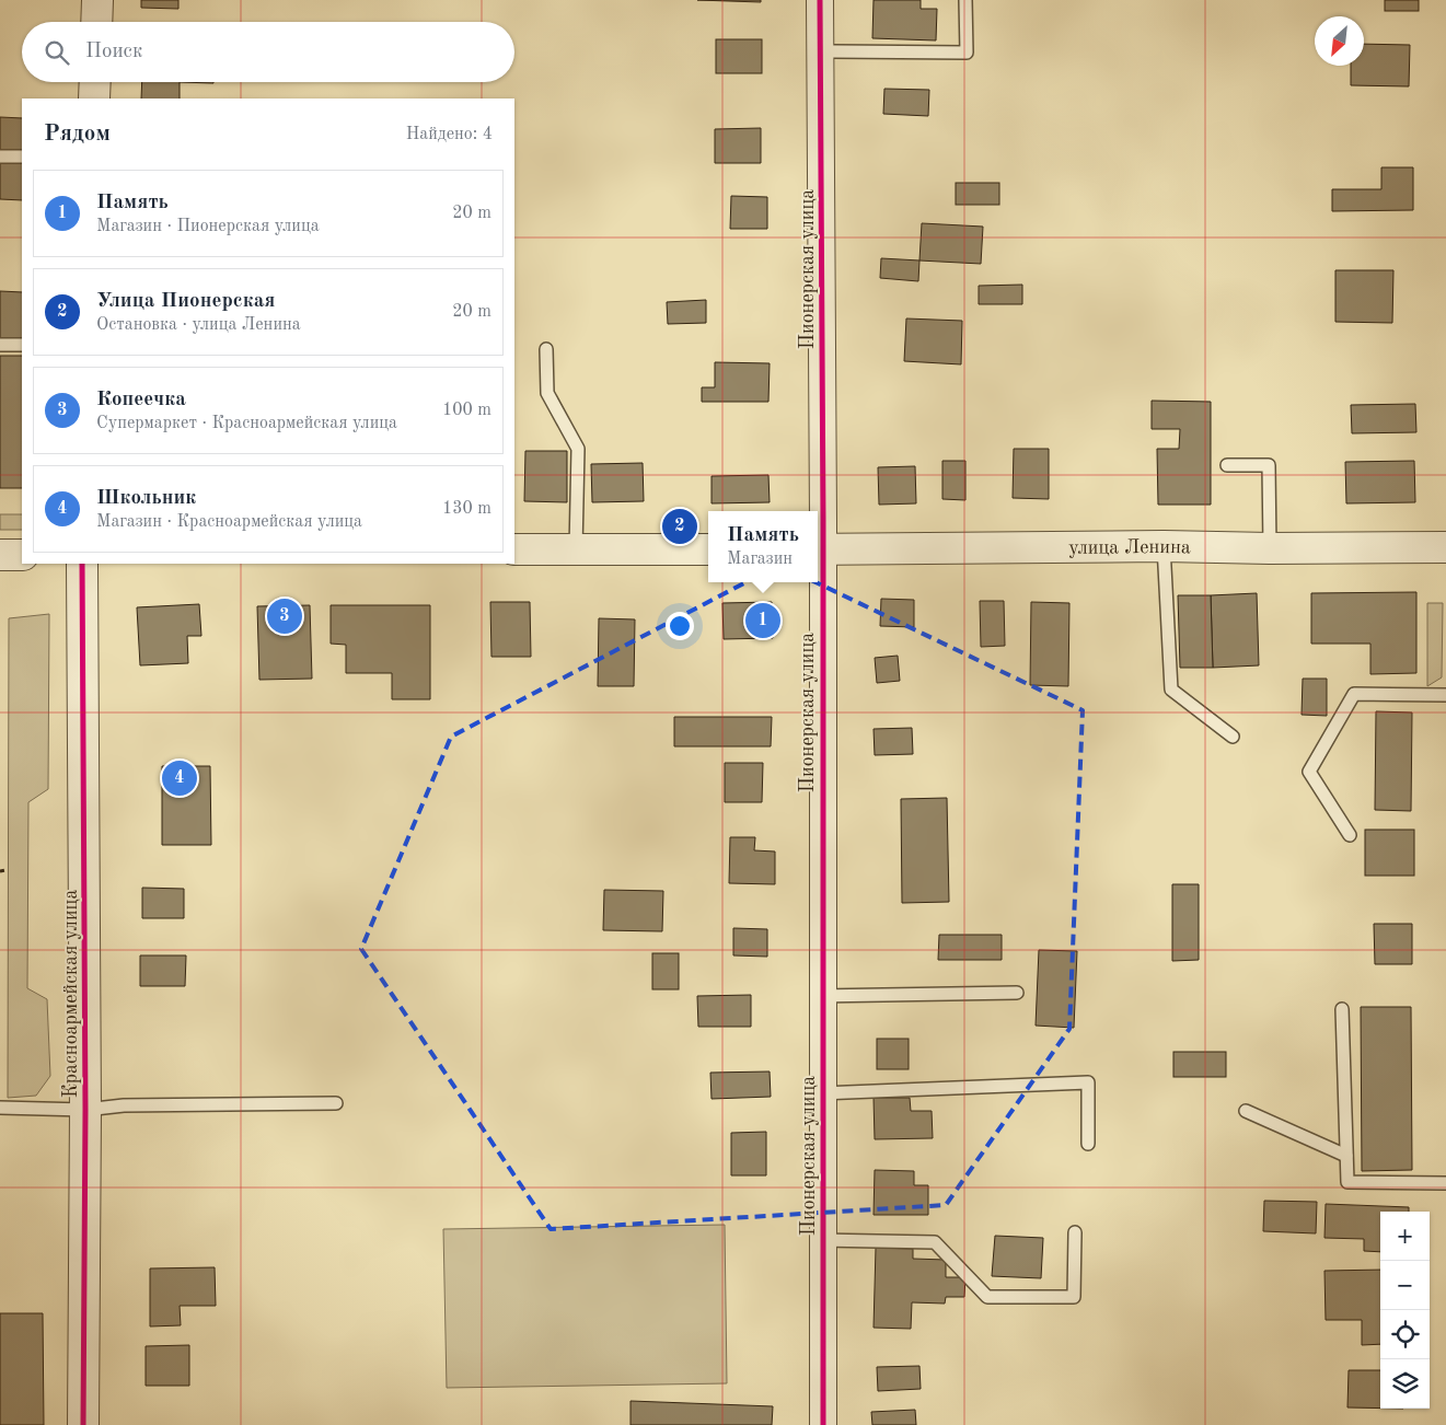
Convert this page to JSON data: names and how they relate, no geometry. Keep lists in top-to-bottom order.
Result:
{
  "streets": {
    "street": ["Пионерская улица", "улица Ленина", "Красноармейская улица"]
  },
  "crossings": [
    ["Пионерская улица", "улица Ленина"]
  ],
  "north": "bottom left",
  "page": {
    "search": "Поиск",
    "heading": ["Рядом", "Найдено: 4"],
    "list": [
      {
        "mark": "1",
        "name": "Память",
        "note": "Магазин · Пионерская улица",
        "value": "20 m"
      },
      {
        "mark": "2",
        "name": "Улица Пионерская",
        "note": "Остановка · улица Ленина",
        "value": "20 m"
      },
      {
        "mark": "3",
        "name": "Копеечка",
        "note": "Супермаркет · Красноармейская улица",
        "value": "100 m"
      },
      {
        "mark": "4",
        "name": "Школьник",
        "note": "Магазин · Красноармейская улица",
        "value": "130 m"
      }
    ],
    "pins": [
      "2",
      "3",
      "1",
      "4"
    ],
    "popup": ["Память", "Магазин"],
    "map_buttons": ["+", "−"]
  }
}
